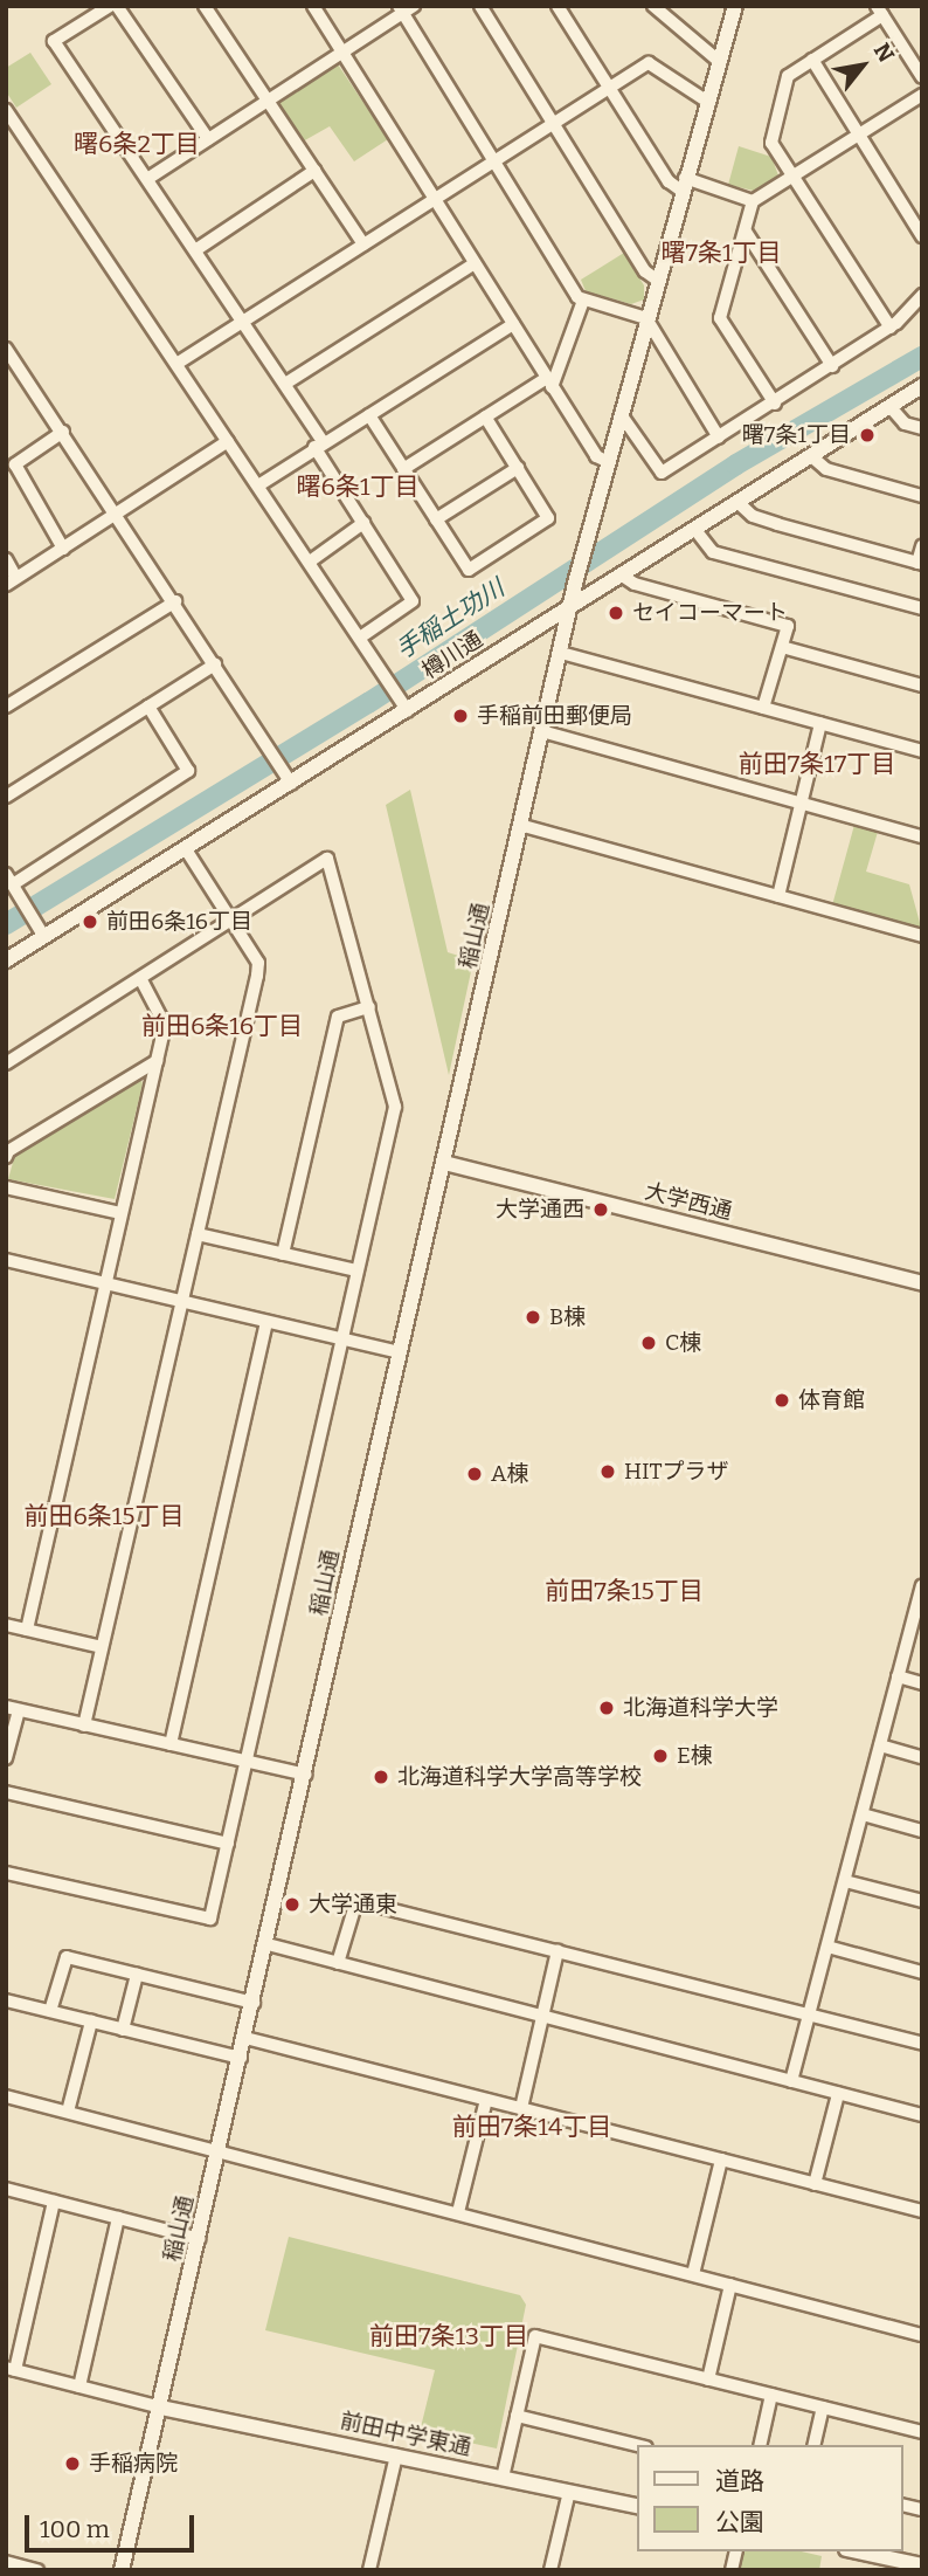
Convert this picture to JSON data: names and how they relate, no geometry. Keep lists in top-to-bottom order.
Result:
{
  "streets": {
    "street": [
      "樽川通",
      "稲山通",
      "大学西通",
      "前田中学東通"
    ]
  },
  "crossings": [
    ["樽川通", "稲山通"],
    ["稲山通", "大学西通"],
    ["稲山通", "前田中学東通"]
  ],
  "districts": [
    "曙6条2丁目",
    "曙7条1丁目",
    "曙6条1丁目",
    "前田7条17丁目",
    "前田6条16丁目",
    "前田6条15丁目",
    "前田7条15丁目",
    "前田7条14丁目",
    "前田7条13丁目"
  ],
  "water": ["手稲土功川"],
  "places": [
    "曙7条1丁目",
    "セイコーマート",
    "手稲前田郵便局",
    "前田6条16丁目",
    "大学通西",
    "B棟",
    "C棟",
    "体育館",
    "HITプラザ",
    "A棟",
    "北海道科学大学",
    "E棟",
    "北海道科学大学高等学校",
    "大学通東",
    "手稲病院"
  ],
  "legend": ["道路", "公園"],
  "scale_bar": "100 m",
  "north": "top right"
}
